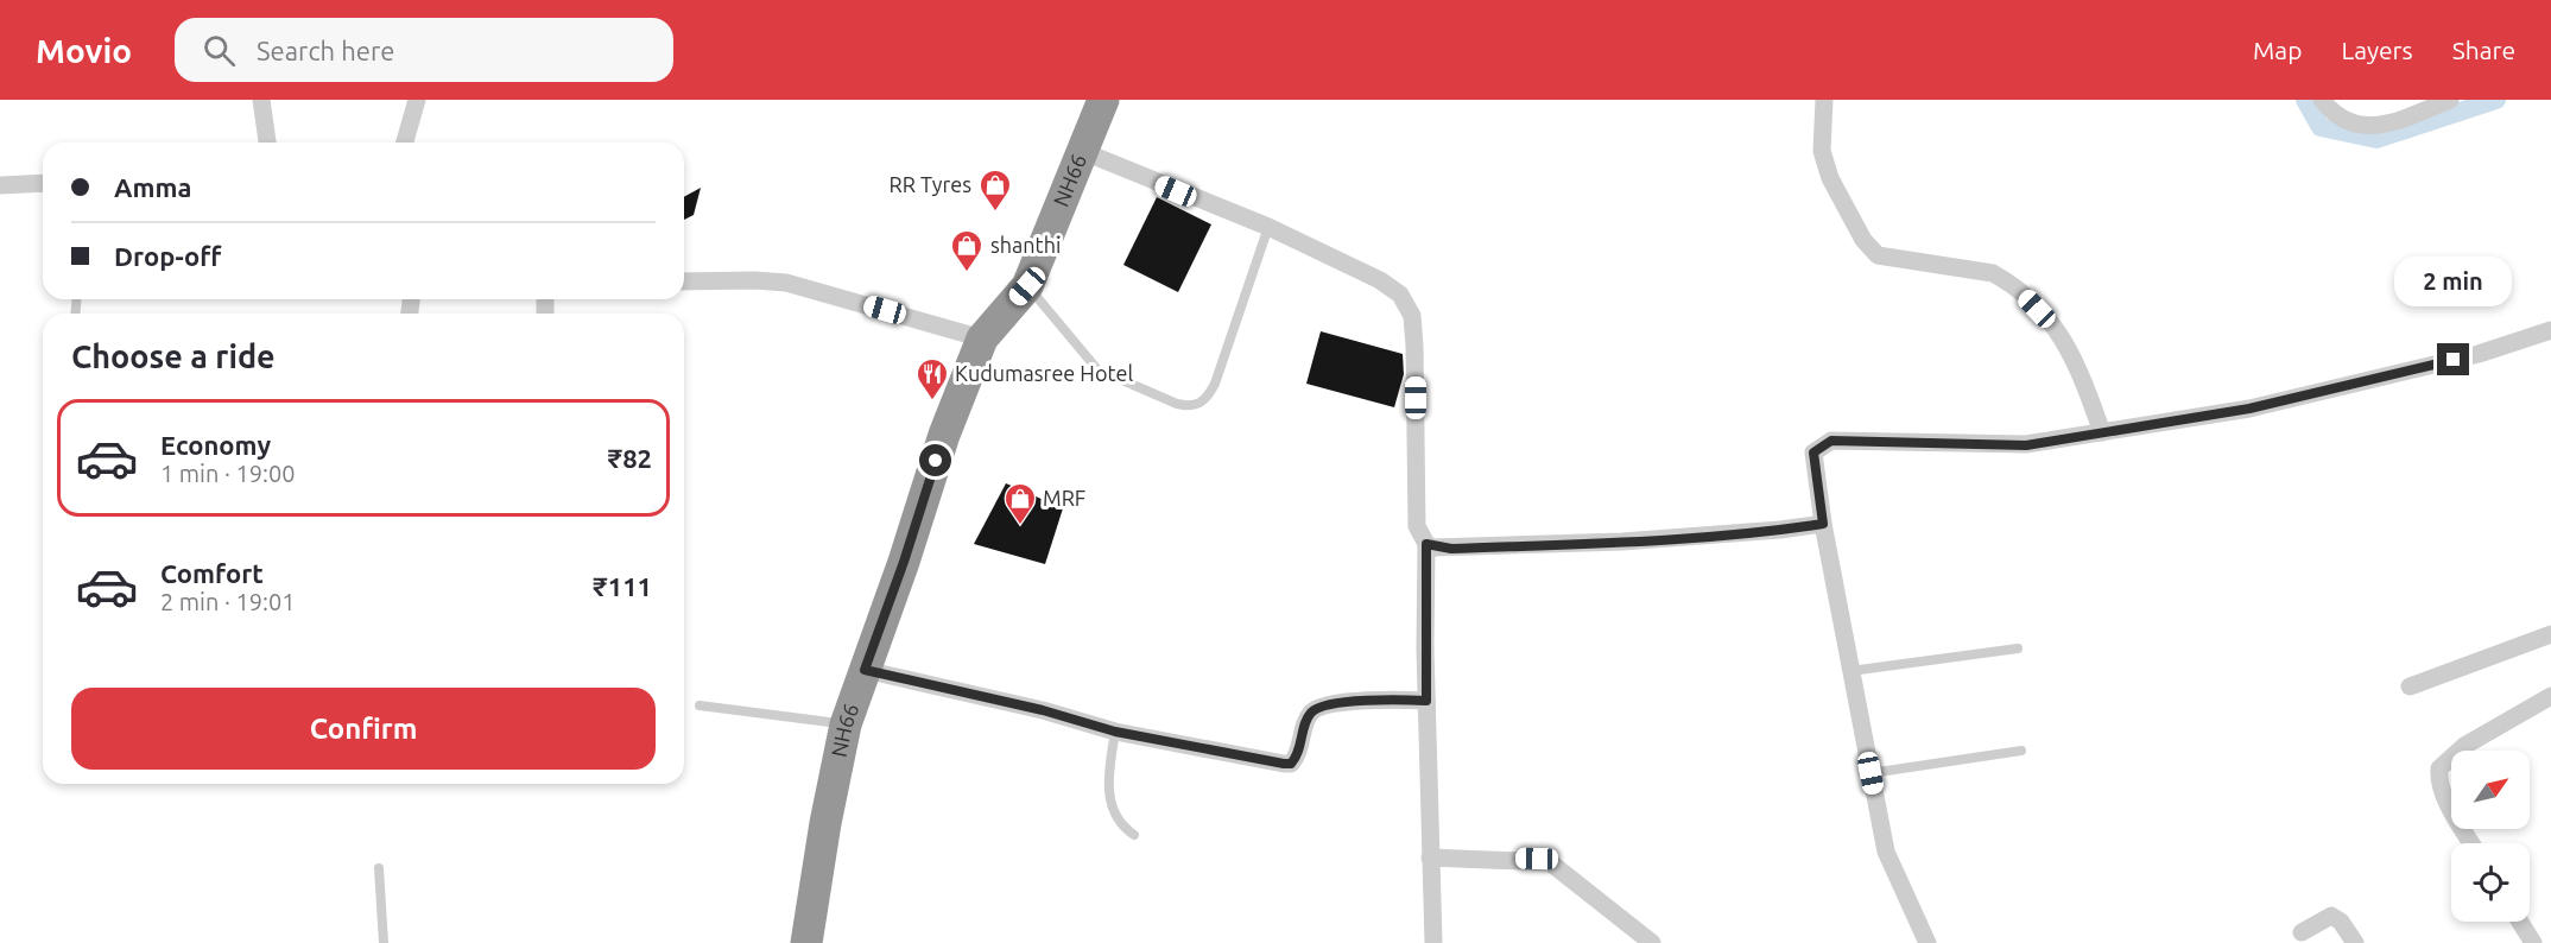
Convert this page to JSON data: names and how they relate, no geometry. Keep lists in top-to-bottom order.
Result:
{
  "streets": {
    "highway": ["NH66"]
  },
  "places": {
    "shop": ["RR Tyres", "shanthi", "MRF"],
    "restaurant": ["Kudumasree Hotel"]
  },
  "north": "top right",
  "page": {
    "header": "Movio",
    "search": "Search here",
    "nav": ["Map", "Layers", "Share"],
    "banner": ["Amma", "Drop-off"],
    "bubble": "2 min",
    "heading": "Choose a ride",
    "list": [
      {
        "name": "Economy",
        "note": "1 min · 19:00",
        "value": "₹82"
      },
      {
        "name": "Comfort",
        "note": "2 min · 19:01",
        "value": "₹111"
      }
    ],
    "buttons": "Confirm"
  }
}
